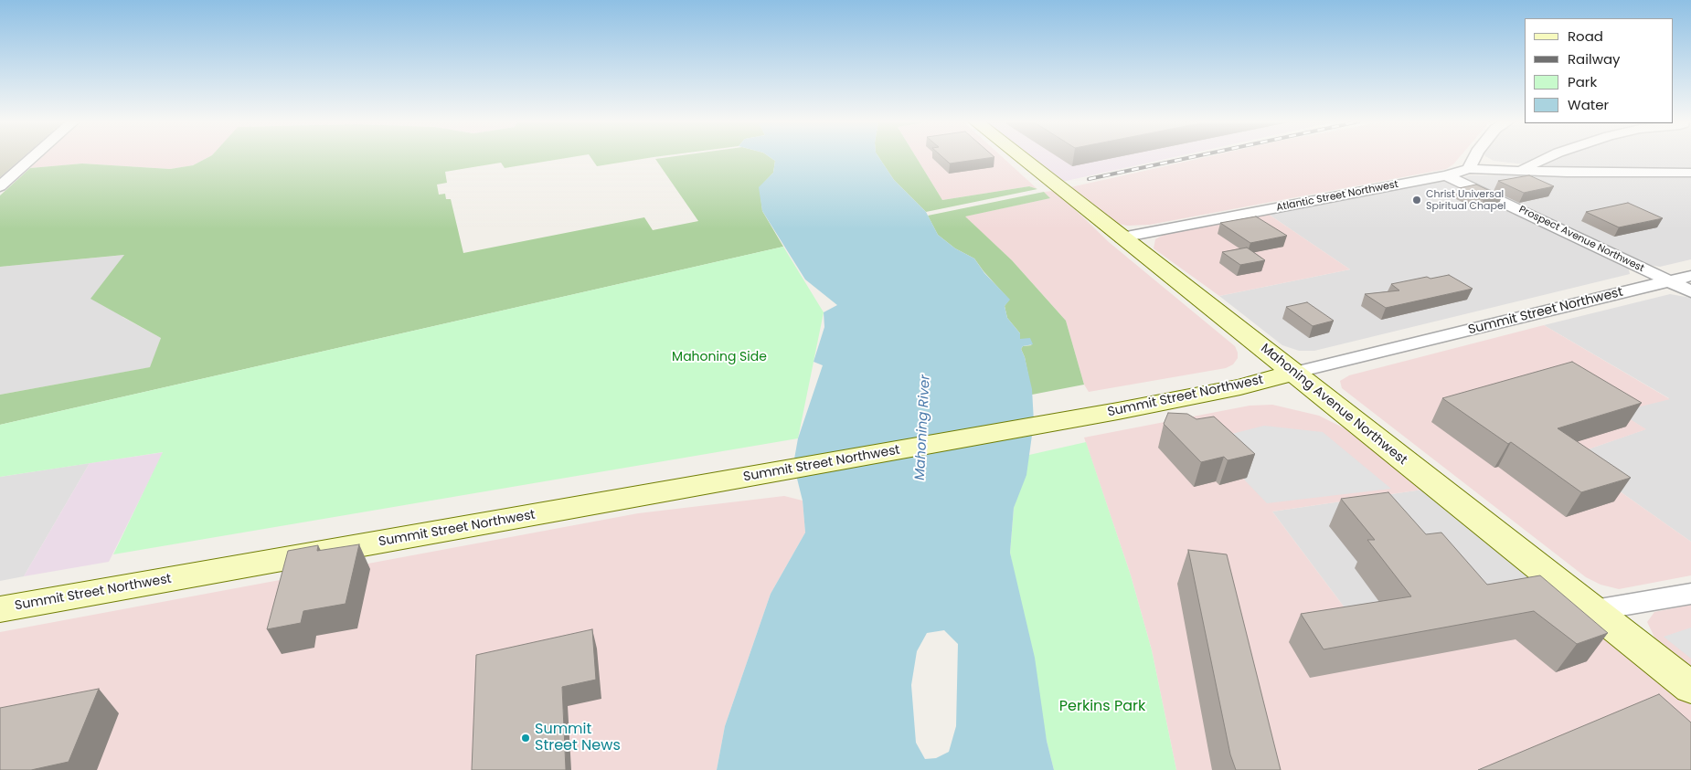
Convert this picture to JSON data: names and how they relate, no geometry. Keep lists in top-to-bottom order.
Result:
{
  "streets": {
    "main road": ["Summit Street Northwest", "Mahoning Avenue Northwest"],
    "street": ["Atlantic Street Northwest", "Prospect Avenue Northwest"]
  },
  "crossings": [
    ["Atlantic Street Northwest", "Prospect Avenue Northwest"],
    ["Atlantic Street Northwest", "Mahoning Avenue Northwest"],
    ["Prospect Avenue Northwest", "Summit Street Northwest"],
    ["Summit Street Northwest", "Mahoning Avenue Northwest"]
  ],
  "water": ["Mahoning River"],
  "parks": ["Mahoning Side", "Perkins Park"],
  "places": ["Christ Universal Spiritual Chapel", "Summit Street News"],
  "legend": [
    "Road",
    "Railway",
    "Park",
    "Water"
  ]
}
